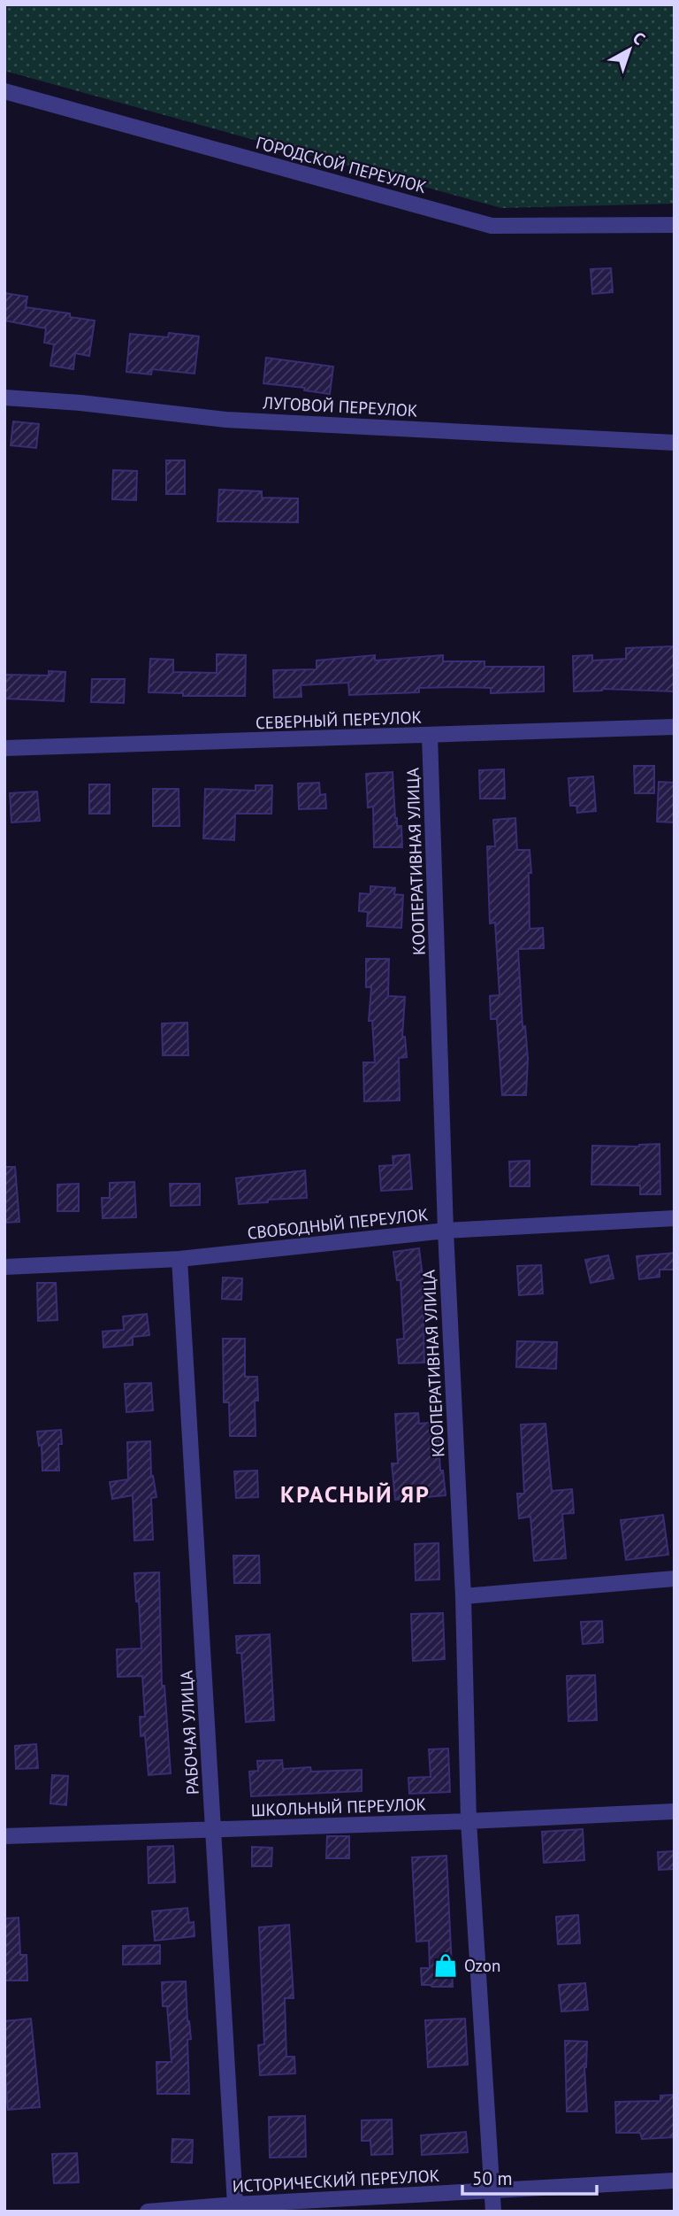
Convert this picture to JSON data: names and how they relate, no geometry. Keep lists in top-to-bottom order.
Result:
{
  "streets": {
    "street": [
      "ГОРОДСКОЙ ПЕРЕУЛОК",
      "ЛУГОВОЙ ПЕРЕУЛОК",
      "СЕВЕРНЫЙ ПЕРЕУЛОК",
      "КООПЕРАТИВНАЯ УЛИЦА",
      "СВОБОДНЫЙ ПЕРЕУЛОК",
      "РАБОЧАЯ УЛИЦА",
      "ШКОЛЬНЫЙ ПЕРЕУЛОК",
      "ИСТОРИЧЕСКИЙ ПЕРЕУЛОК"
    ]
  },
  "crossings": [
    ["СЕВЕРНЫЙ ПЕРЕУЛОК", "КООПЕРАТИВНАЯ УЛИЦА"],
    ["КООПЕРАТИВНАЯ УЛИЦА", "СВОБОДНЫЙ ПЕРЕУЛОК"],
    ["КООПЕРАТИВНАЯ УЛИЦА", "ШКОЛЬНЫЙ ПЕРЕУЛОК"],
    ["КООПЕРАТИВНАЯ УЛИЦА", "ИСТОРИЧЕСКИЙ ПЕРЕУЛОК"],
    ["СВОБОДНЫЙ ПЕРЕУЛОК", "РАБОЧАЯ УЛИЦА"],
    ["РАБОЧАЯ УЛИЦА", "ШКОЛЬНЫЙ ПЕРЕУЛОК"],
    ["РАБОЧАЯ УЛИЦА", "ИСТОРИЧЕСКИЙ ПЕРЕУЛОК"]
  ],
  "districts": ["КРАСНЫЙ ЯР"],
  "places": {
    "shop": ["Ozon"]
  },
  "scale_bar": "50 m",
  "north": "top right"
}
